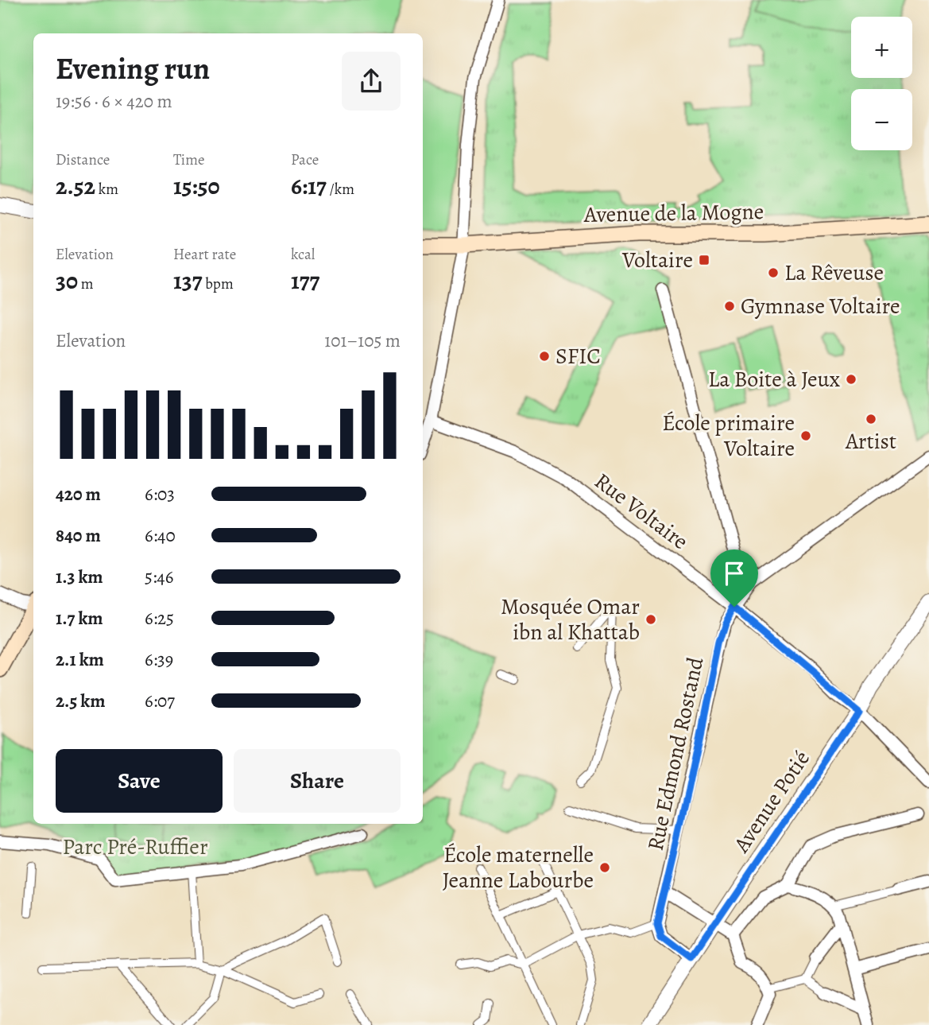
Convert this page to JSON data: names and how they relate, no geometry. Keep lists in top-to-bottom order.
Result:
{
  "streets": {
    "main road": ["Avenue de la Mogne"],
    "street": ["Rue Voltaire", "Rue Edmond Rostand", "Avenue Potié"]
  },
  "crossings": [
    ["Rue Voltaire", "Rue Edmond Rostand"],
    ["Rue Voltaire", "Avenue Potié"]
  ],
  "parks": ["Parc Pré-Ruffier"],
  "places": {
    "transit": ["Voltaire"],
    "other": [
      "La Rêveuse",
      "Gymnase Voltaire",
      "SFIC",
      "La Boite à Jeux",
      "Artist",
      "École primaire Voltaire",
      "Mosquée Omar ibn al Khattab",
      "École maternelle Jeanne Labourbe"
    ]
  },
  "page": {
    "map_buttons": ["+", "−"],
    "heading": ["Evening run", "19:56 · 6 × 420 m"],
    "stats": [
      ["Distance", "2.52 km"],
      ["Time", "15:50"],
      ["Pace", "6:17 /km"],
      ["Elevation", "30 m"],
      ["Heart rate", "137 bpm"],
      ["kcal", "177"]
    ],
    "chart": ["Elevation", "101–105 m"],
    "list": [
      {
        "name": "420 m",
        "note": "6:03"
      },
      {
        "name": "840 m",
        "note": "6:40"
      },
      {
        "name": "1.3 km",
        "note": "5:46"
      },
      {
        "name": "1.7 km",
        "note": "6:25"
      },
      {
        "name": "2.1 km",
        "note": "6:39"
      },
      {
        "name": "2.5 km",
        "note": "6:07"
      }
    ],
    "buttons": ["Save", "Share"]
  }
}
